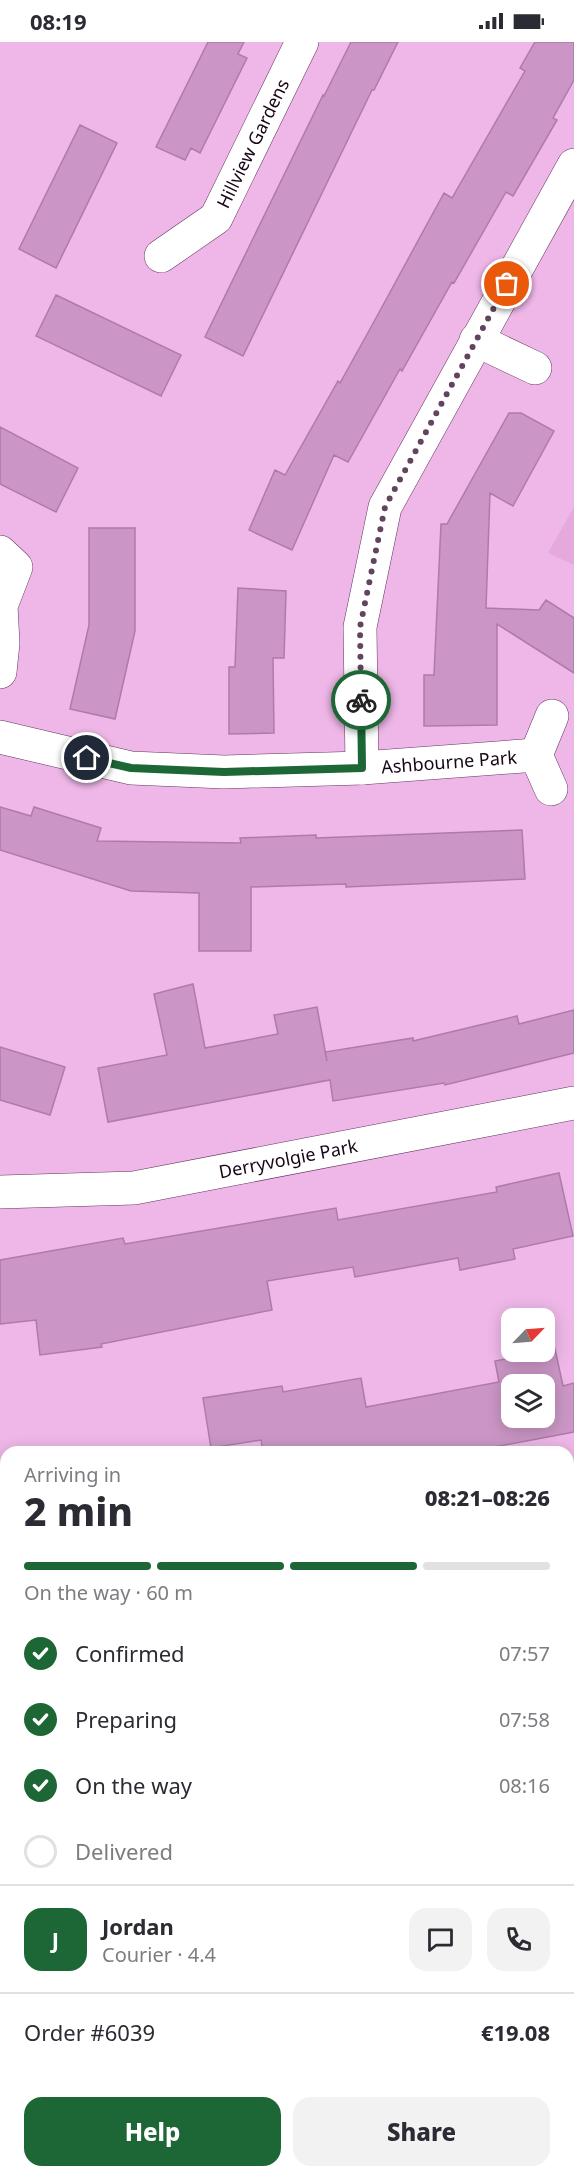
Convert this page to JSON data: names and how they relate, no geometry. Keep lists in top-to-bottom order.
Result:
{
  "streets": {
    "street": ["Hillview Gardens", "Ashbourne Park", "Derryvolgie Park"]
  },
  "north": "top right",
  "page": {
    "status": "08:19",
    "heading": ["2 min", "Arriving in", "08:21–08:26"],
    "panel": [
      "Jordan",
      "Courier · 4.4",
      "Order #6039",
      "€19.08"
    ],
    "bar": "On the way · 60 m",
    "list": [
      ["Confirmed", "07:57"],
      ["Preparing", "07:58"],
      ["On the way", "08:16"],
      "Delivered"
    ],
    "round": "J",
    "buttons": ["Help", "Share"]
  }
}
